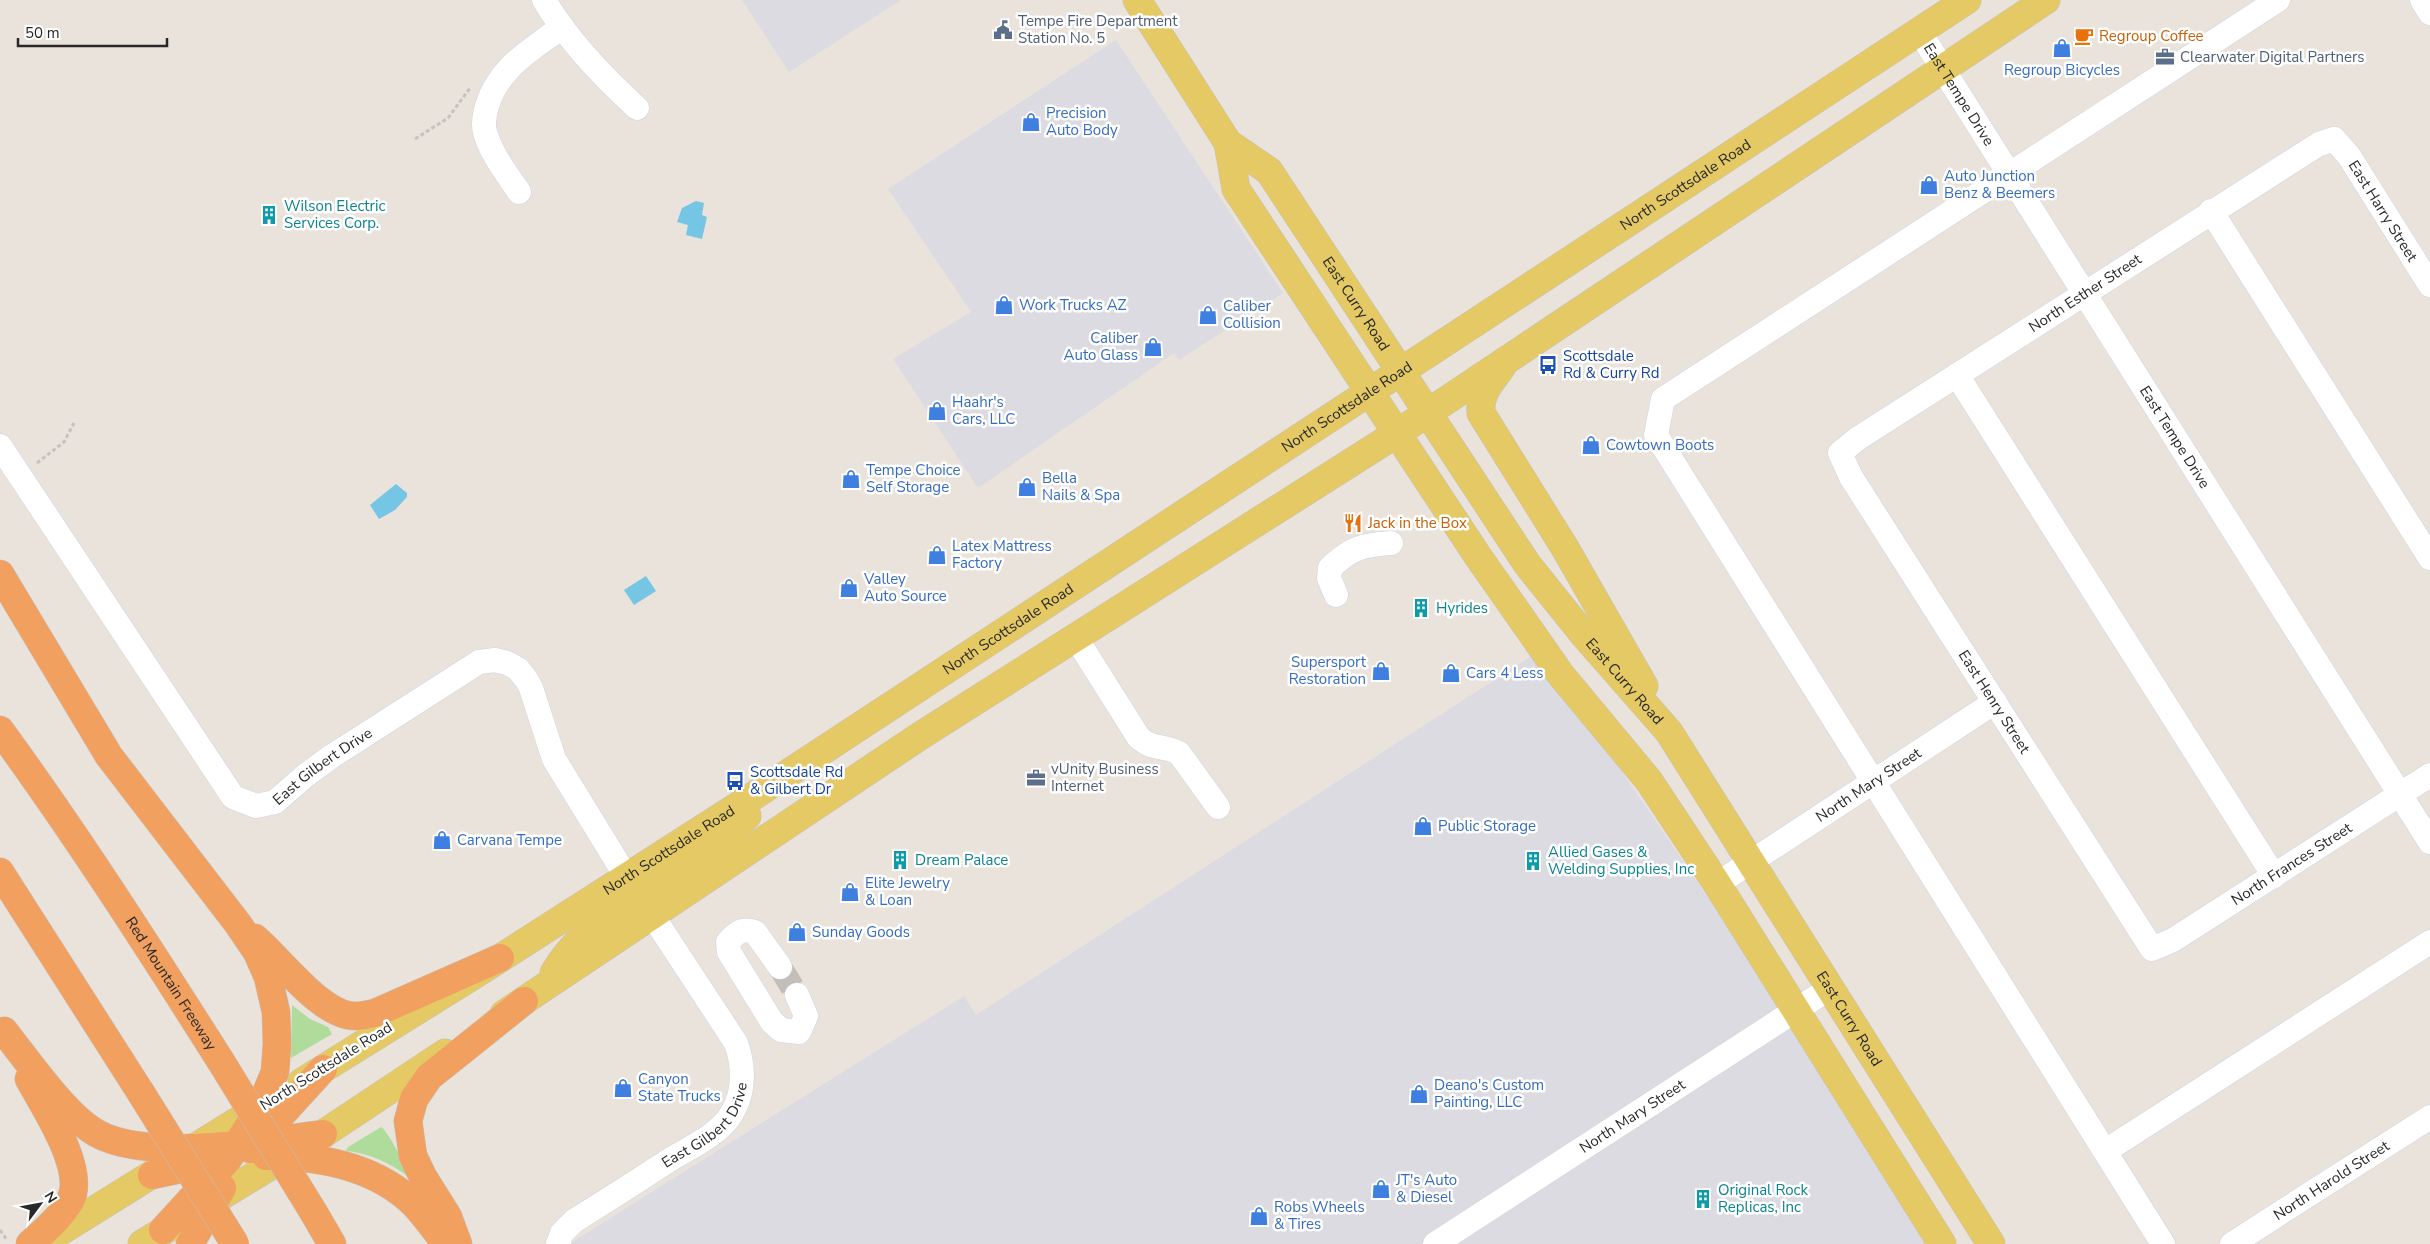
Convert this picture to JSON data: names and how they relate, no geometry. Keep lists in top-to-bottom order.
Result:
{
  "streets": {
    "highway": ["Red Mountain Freeway"],
    "main road": ["North Scottsdale Road", "East Curry Road"],
    "street": [
      "East Tempe Drive",
      "East Harry Street",
      "North Esther Street",
      "East Henry Street",
      "East Gilbert Drive",
      "North Mary Street",
      "North Frances Street",
      "North Harold Street"
    ]
  },
  "crossings": [
    ["East Tempe Drive", "North Scottsdale Road"],
    ["East Tempe Drive", "North Esther Street"],
    ["East Tempe Drive", "North Frances Street"],
    ["North Scottsdale Road", "East Curry Road"],
    ["North Scottsdale Road", "East Gilbert Drive"],
    ["East Harry Street", "North Esther Street"],
    ["North Esther Street", "East Henry Street"],
    ["East Curry Road", "North Mary Street"],
    ["East Henry Street", "North Mary Street"],
    ["East Henry Street", "North Frances Street"]
  ],
  "places": {
    "public building": ["Tempe Fire Department Station No. 5"],
    "cafe": ["Regroup Coffee"],
    "shop": [
      "Regroup Bicycles",
      "Precision Auto Body",
      "Auto Junction Benz & Beemers",
      "Work Trucks AZ",
      "Caliber Collision",
      "Caliber Auto Glass",
      "Haahr's Cars, LLC",
      "Cowtown Boots",
      "Tempe Choice Self Storage",
      "Bella Nails & Spa",
      "Latex Mattress Factory",
      "Valley Auto Source",
      "Supersport Restoration",
      "Cars 4 Less",
      "Public Storage",
      "Carvana Tempe",
      "Elite Jewelry & Loan",
      "Sunday Goods",
      "Canyon State Trucks",
      "Deano's Custom Painting, LLC",
      "JT's Auto & Diesel",
      "Robs Wheels & Tires"
    ],
    "office": ["Clearwater Digital Partners", "vUnity Business Internet"],
    "building": [
      "Wilson Electric Services Corp.",
      "Hyrides",
      "Dream Palace",
      "Allied Gases & Welding Supplies, Inc",
      "Original Rock Replicas, Inc"
    ],
    "bus stop": ["Scottsdale Rd & Curry Rd", "Scottsdale Rd & Gilbert Dr"],
    "restaurant": ["Jack in the Box"]
  },
  "scale_bar": "50 m",
  "north": "top right"
}
